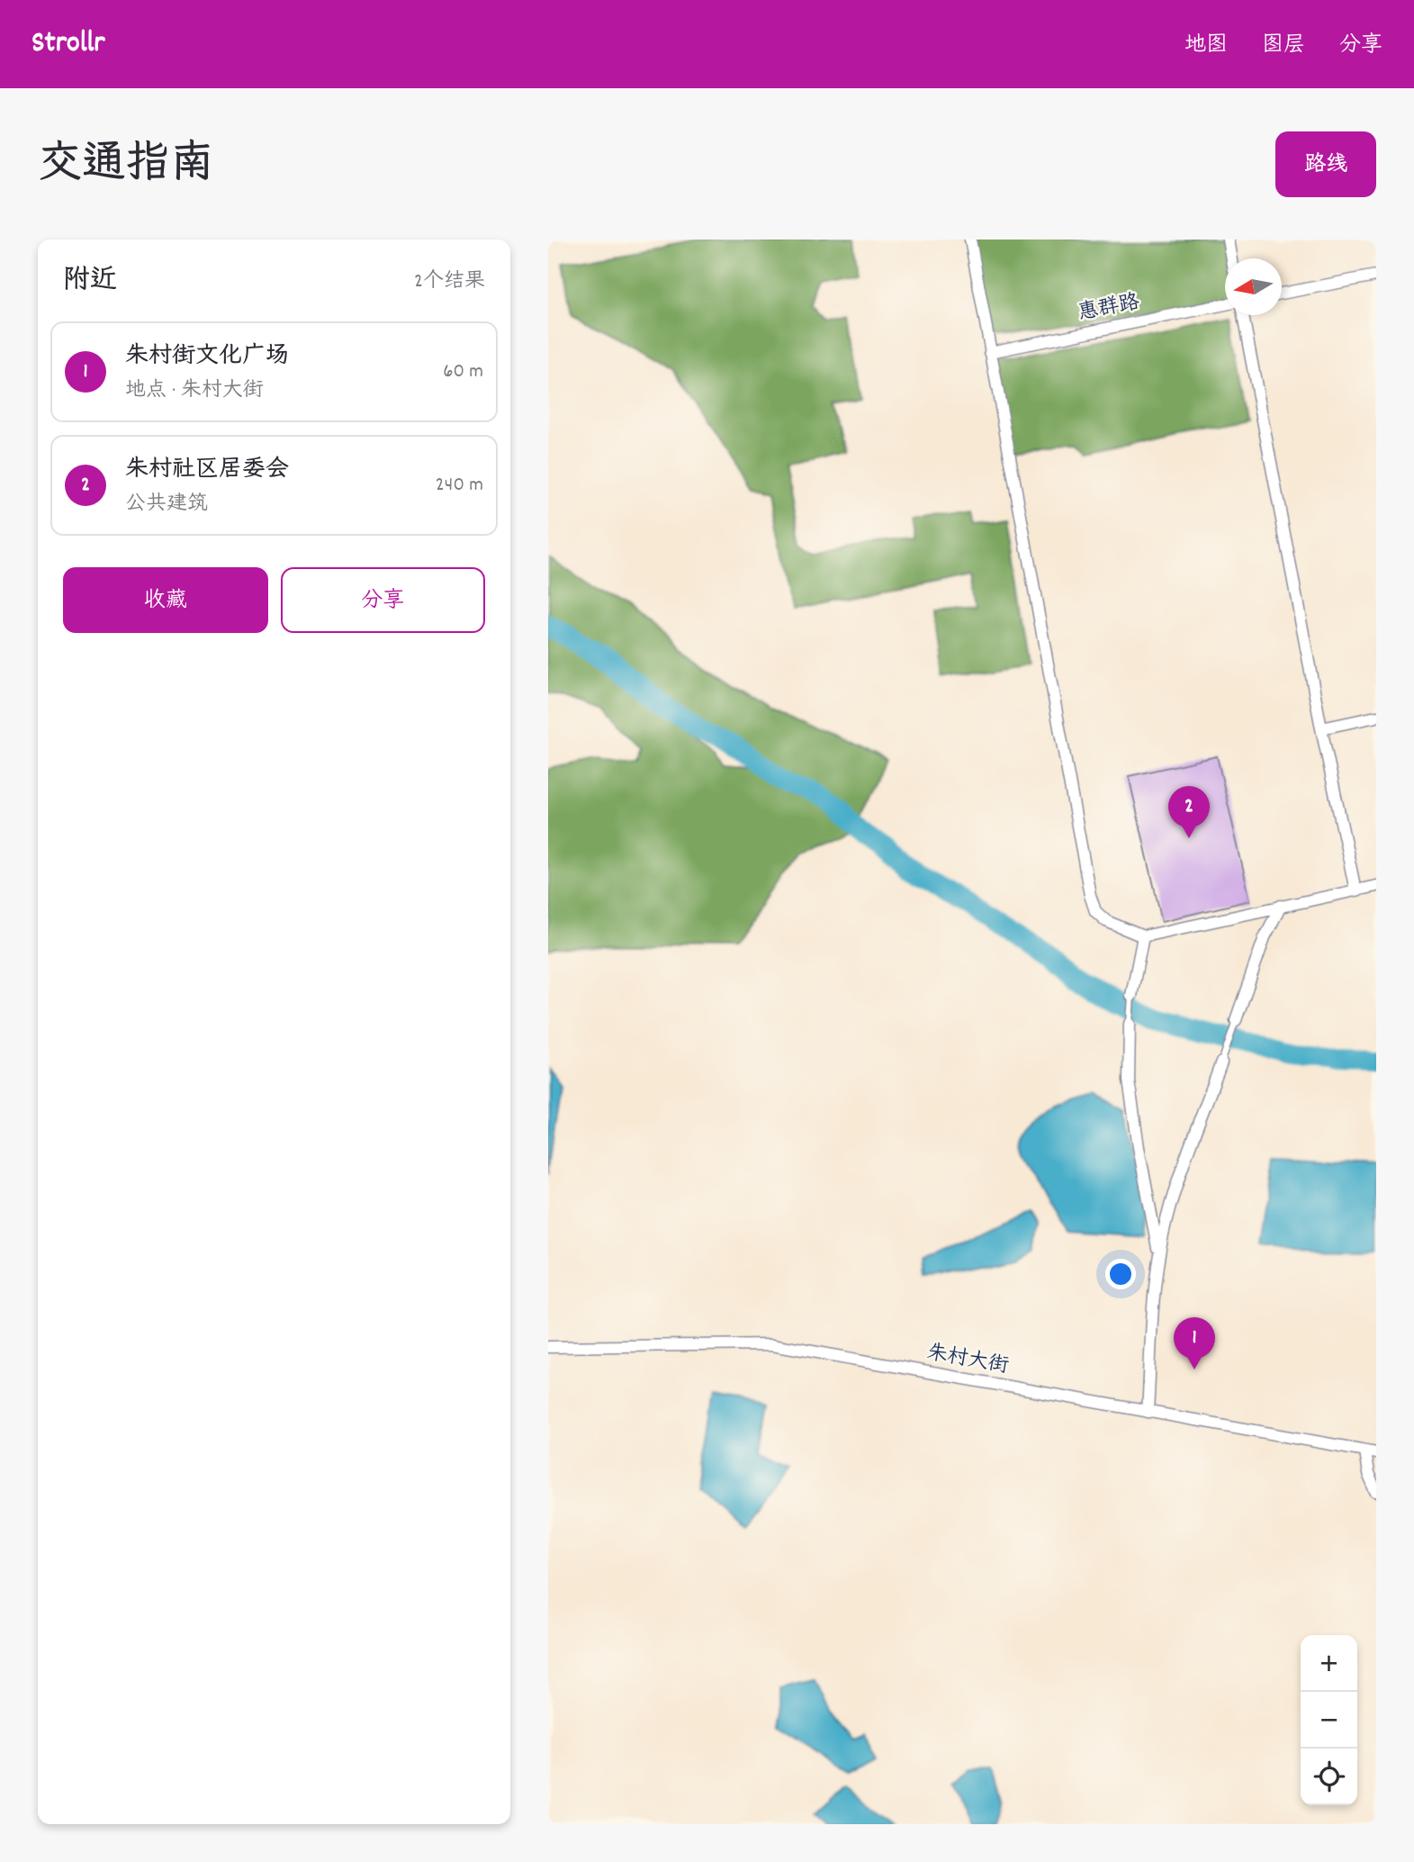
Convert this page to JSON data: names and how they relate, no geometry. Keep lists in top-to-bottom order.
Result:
{
  "streets": {
    "street": ["惠群路", "朱村大街"]
  },
  "north": "left",
  "page": {
    "header": "Strollr",
    "nav": ["地图", "图层", "分享"],
    "title": "交通指南",
    "buttons": [
      "路线",
      ["收藏", "分享"]
    ],
    "heading": ["附近", "2个结果"],
    "list": [
      {
        "mark": "1",
        "name": "朱村街文化广场",
        "note": "地点 · 朱村大街",
        "value": "60 m"
      },
      {
        "mark": "2",
        "name": "朱村社区居委会",
        "note": "公共建筑",
        "value": "240 m"
      }
    ],
    "pins": ["2", "1"],
    "map_buttons": ["+", "−"]
  }
}
